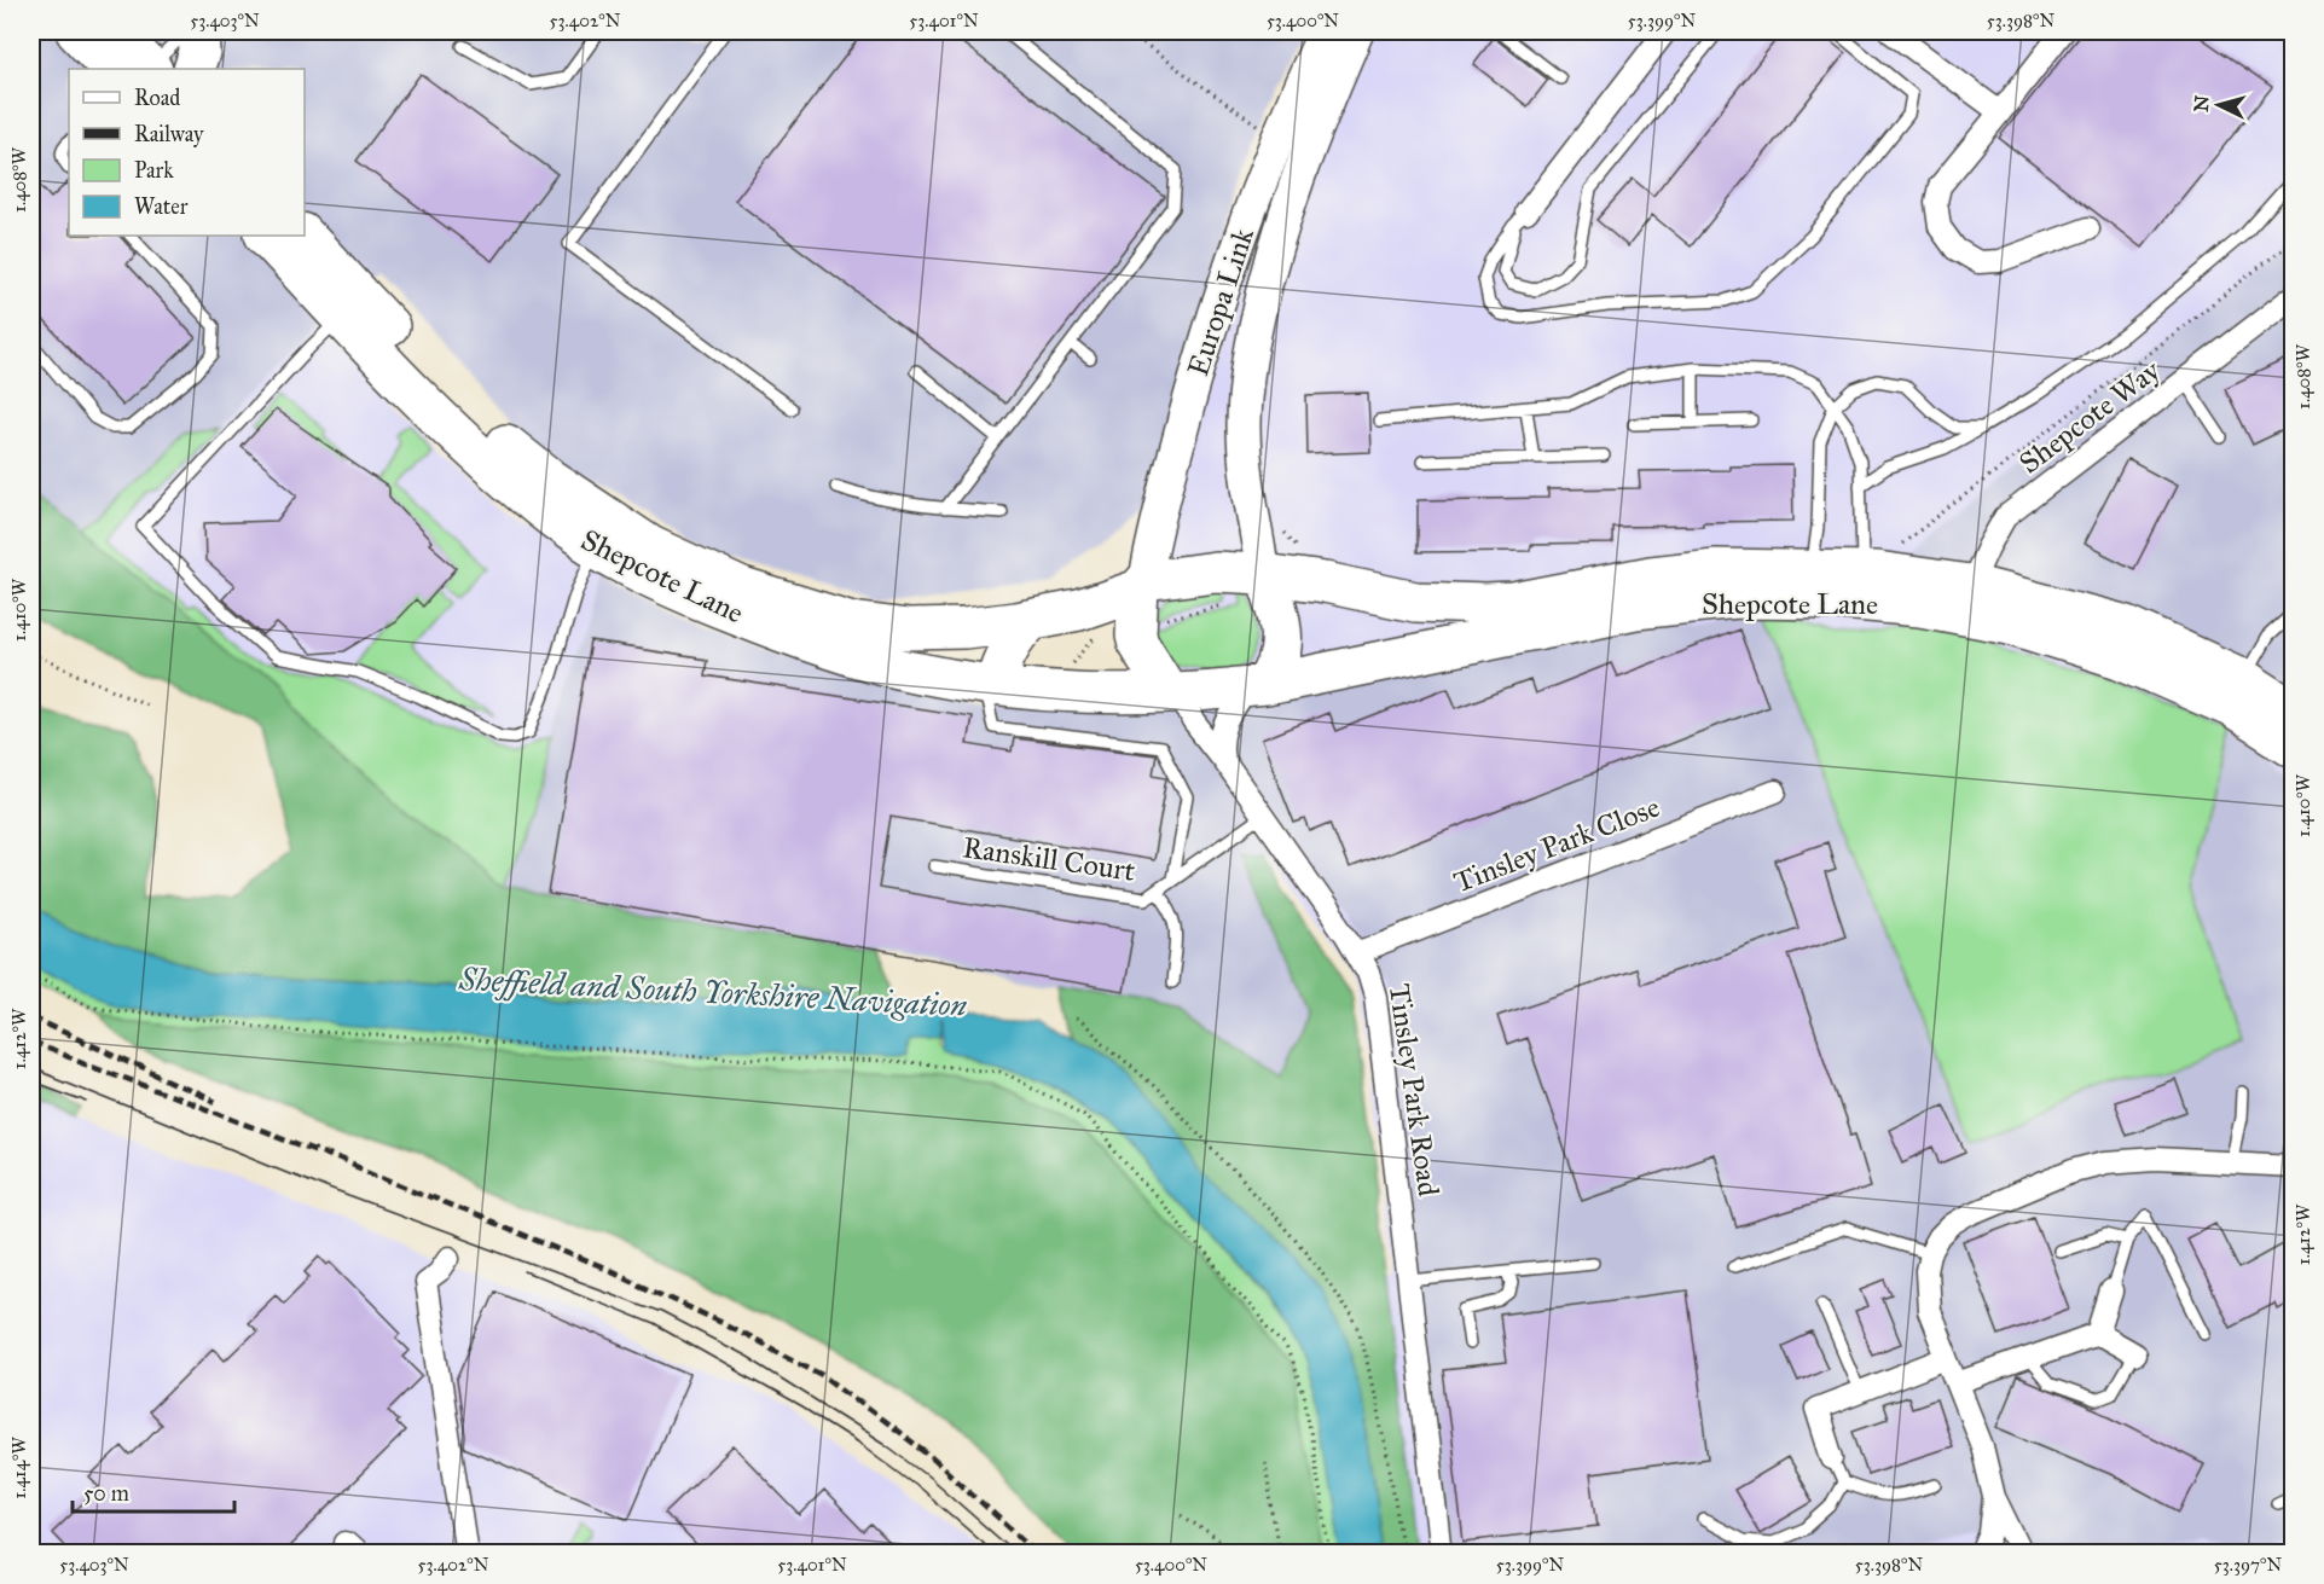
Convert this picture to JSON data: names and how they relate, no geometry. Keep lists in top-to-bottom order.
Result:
{
  "streets": {
    "highway": ["Shepcote Lane"],
    "street": [
      "Europa Link",
      "Shepcote Way",
      "Tinsley Park Close",
      "Tinsley Park Road"
    ],
    "lane": ["Ranskill Court"]
  },
  "crossings": [
    ["Europa Link", "Shepcote Lane"],
    ["Europa Link", "Tinsley Park Road"],
    ["Shepcote Way", "Shepcote Lane"],
    ["Shepcote Lane", "Tinsley Park Road"],
    ["Tinsley Park Close", "Tinsley Park Road"],
    ["Ranskill Court", "Tinsley Park Road"]
  ],
  "water": ["Sheffield and South Yorkshire Navigation"],
  "legend": [
    "Road",
    "Railway",
    "Park",
    "Water"
  ],
  "scale_bar": "50 m",
  "north": "left",
  "coordinates": [
    "53.403°N",
    "53.402°N",
    "53.401°N",
    "53.400°N",
    "53.399°N",
    "53.398°N",
    "1.408°W",
    "1.410°W",
    "1.412°W",
    "1.414°W",
    "53.397°N"
  ]
}
